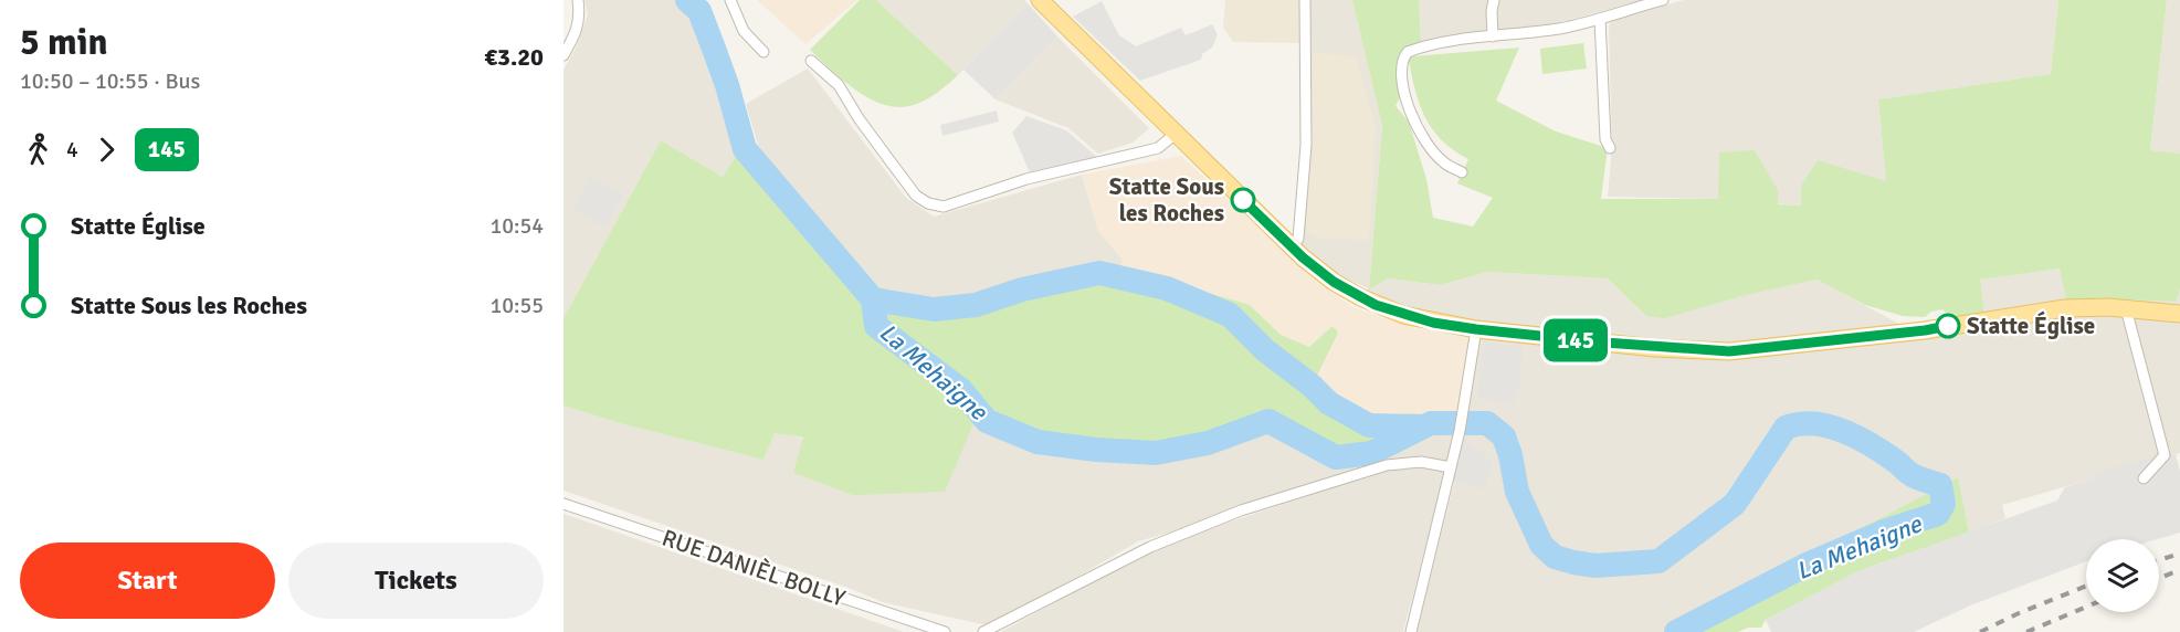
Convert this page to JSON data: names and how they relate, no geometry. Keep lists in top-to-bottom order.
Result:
{
  "streets": {
    "street": ["RUE DANIÈL BOLLY"]
  },
  "water": ["La Mehaigne"],
  "places": ["Statte Sous les Roches", "Statte Église"],
  "lines": ["bus line 145"],
  "page": {
    "heading": ["5 min", "10:50 – 10:55 · Bus", "€3.20"],
    "on_map": "145",
    "legs": ["4", "145"],
    "list": [
      {
        "name": "Statte Église",
        "value": "10:54"
      },
      {
        "name": "Statte Sous les Roches",
        "value": "10:55"
      }
    ],
    "buttons": ["Start", "Tickets"]
  }
}
